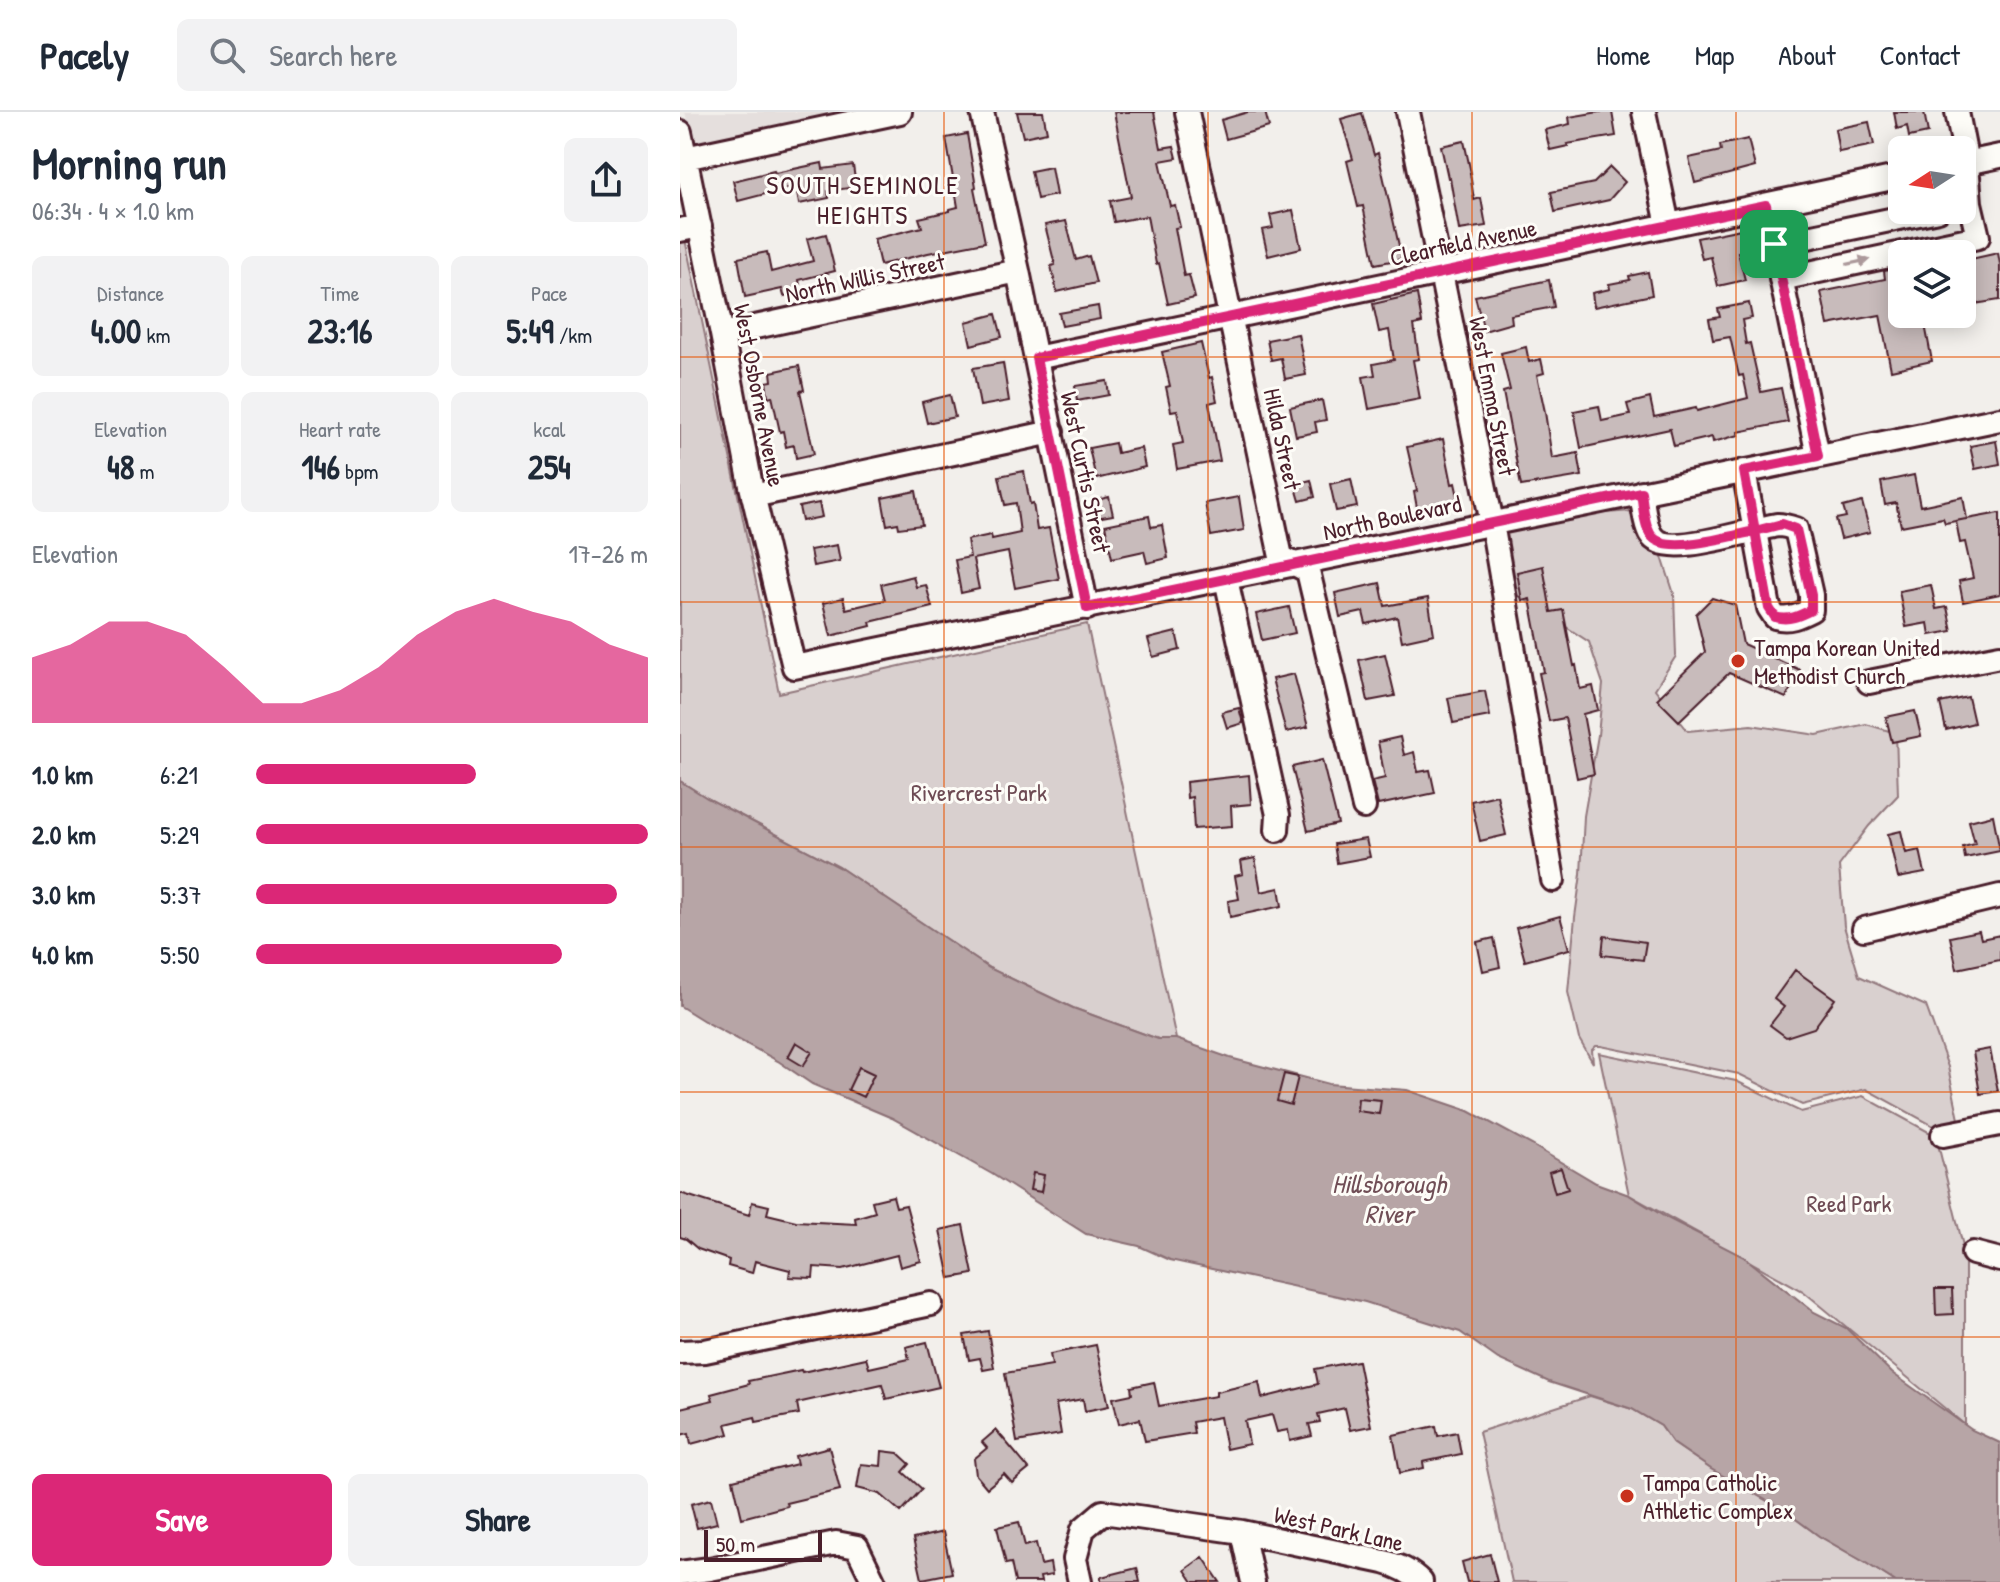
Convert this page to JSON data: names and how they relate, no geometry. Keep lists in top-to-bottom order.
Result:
{
  "streets": {
    "street": [
      "Clearfield Avenue",
      "North Willis Street",
      "West Osborne Avenue",
      "West Emma Street",
      "Hilda Street",
      "West Curtis Street",
      "North Boulevard",
      "West Park Lane"
    ]
  },
  "crossings": [
    ["Clearfield Avenue", "West Emma Street"],
    ["Clearfield Avenue", "Hilda Street"],
    ["Clearfield Avenue", "West Curtis Street"],
    ["North Willis Street", "West Osborne Avenue"],
    ["North Willis Street", "West Curtis Street"],
    ["West Osborne Avenue", "North Boulevard"],
    ["West Emma Street", "North Boulevard"],
    ["Hilda Street", "North Boulevard"],
    ["West Curtis Street", "North Boulevard"]
  ],
  "districts": ["SOUTH SEMINOLE HEIGHTS"],
  "water": ["Hillsborough River"],
  "parks": ["Rivercrest Park", "Reed Park"],
  "places": ["Tampa Korean United Methodist Church", "Tampa Catholic Athletic Complex"],
  "scale_bar": "50 m",
  "north": "left",
  "page": {
    "header": "Pacely",
    "search": "Search here",
    "nav": [
      "Home",
      "Map",
      "About",
      "Contact"
    ],
    "heading": ["Morning run", "06:34 · 4 × 1.0 km"],
    "stats": [
      ["Distance", "4.00 km"],
      ["Time", "23:16"],
      ["Pace", "5:49 /km"],
      ["Elevation", "48 m"],
      ["Heart rate", "146 bpm"],
      ["kcal", "254"]
    ],
    "chart": ["Elevation", "17–26 m"],
    "list": [
      {
        "name": "1.0 km",
        "note": "6:21"
      },
      {
        "name": "2.0 km",
        "note": "5:29"
      },
      {
        "name": "3.0 km",
        "note": "5:37"
      },
      {
        "name": "4.0 km",
        "note": "5:50"
      }
    ],
    "buttons": ["Save", "Share"],
    "scale": "50 m"
  }
}
